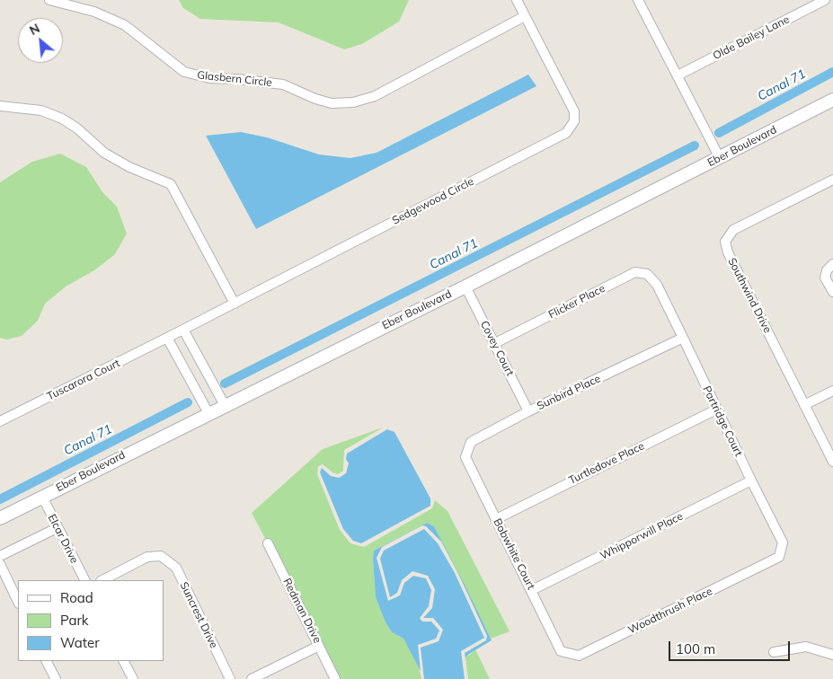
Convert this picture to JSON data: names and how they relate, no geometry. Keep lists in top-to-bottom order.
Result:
{
  "streets": {
    "street": [
      "Olde Bailey Lane",
      "Glasbern Circle",
      "Eber Boulevard",
      "Sedgewood Circle",
      "Southwind Drive",
      "Flicker Place",
      "Covey Court",
      "Tuscarora Court",
      "Sunbird Place",
      "Partridge Court",
      "Turtledove Place",
      "Whipporwill Place",
      "Elcar Drive",
      "Bobwhite Court",
      "Redman Drive",
      "Woodthrush Place",
      "Suncrest Drive"
    ]
  },
  "crossings": [
    ["Glasbern Circle", "Sedgewood Circle"],
    ["Eber Boulevard", "Covey Court"],
    ["Eber Boulevard", "Elcar Drive"],
    ["Sedgewood Circle", "Tuscarora Court"],
    ["Flicker Place", "Covey Court"],
    ["Flicker Place", "Partridge Court"],
    ["Covey Court", "Sunbird Place"],
    ["Sunbird Place", "Partridge Court"],
    ["Sunbird Place", "Bobwhite Court"],
    ["Partridge Court", "Turtledove Place"],
    ["Partridge Court", "Whipporwill Place"],
    ["Partridge Court", "Woodthrush Place"],
    ["Turtledove Place", "Bobwhite Court"],
    ["Whipporwill Place", "Bobwhite Court"],
    ["Bobwhite Court", "Woodthrush Place"]
  ],
  "water": ["Canal 71"],
  "legend": ["Road", "Park", "Water"],
  "scale_bar": "100 m",
  "north": "top left"
}
